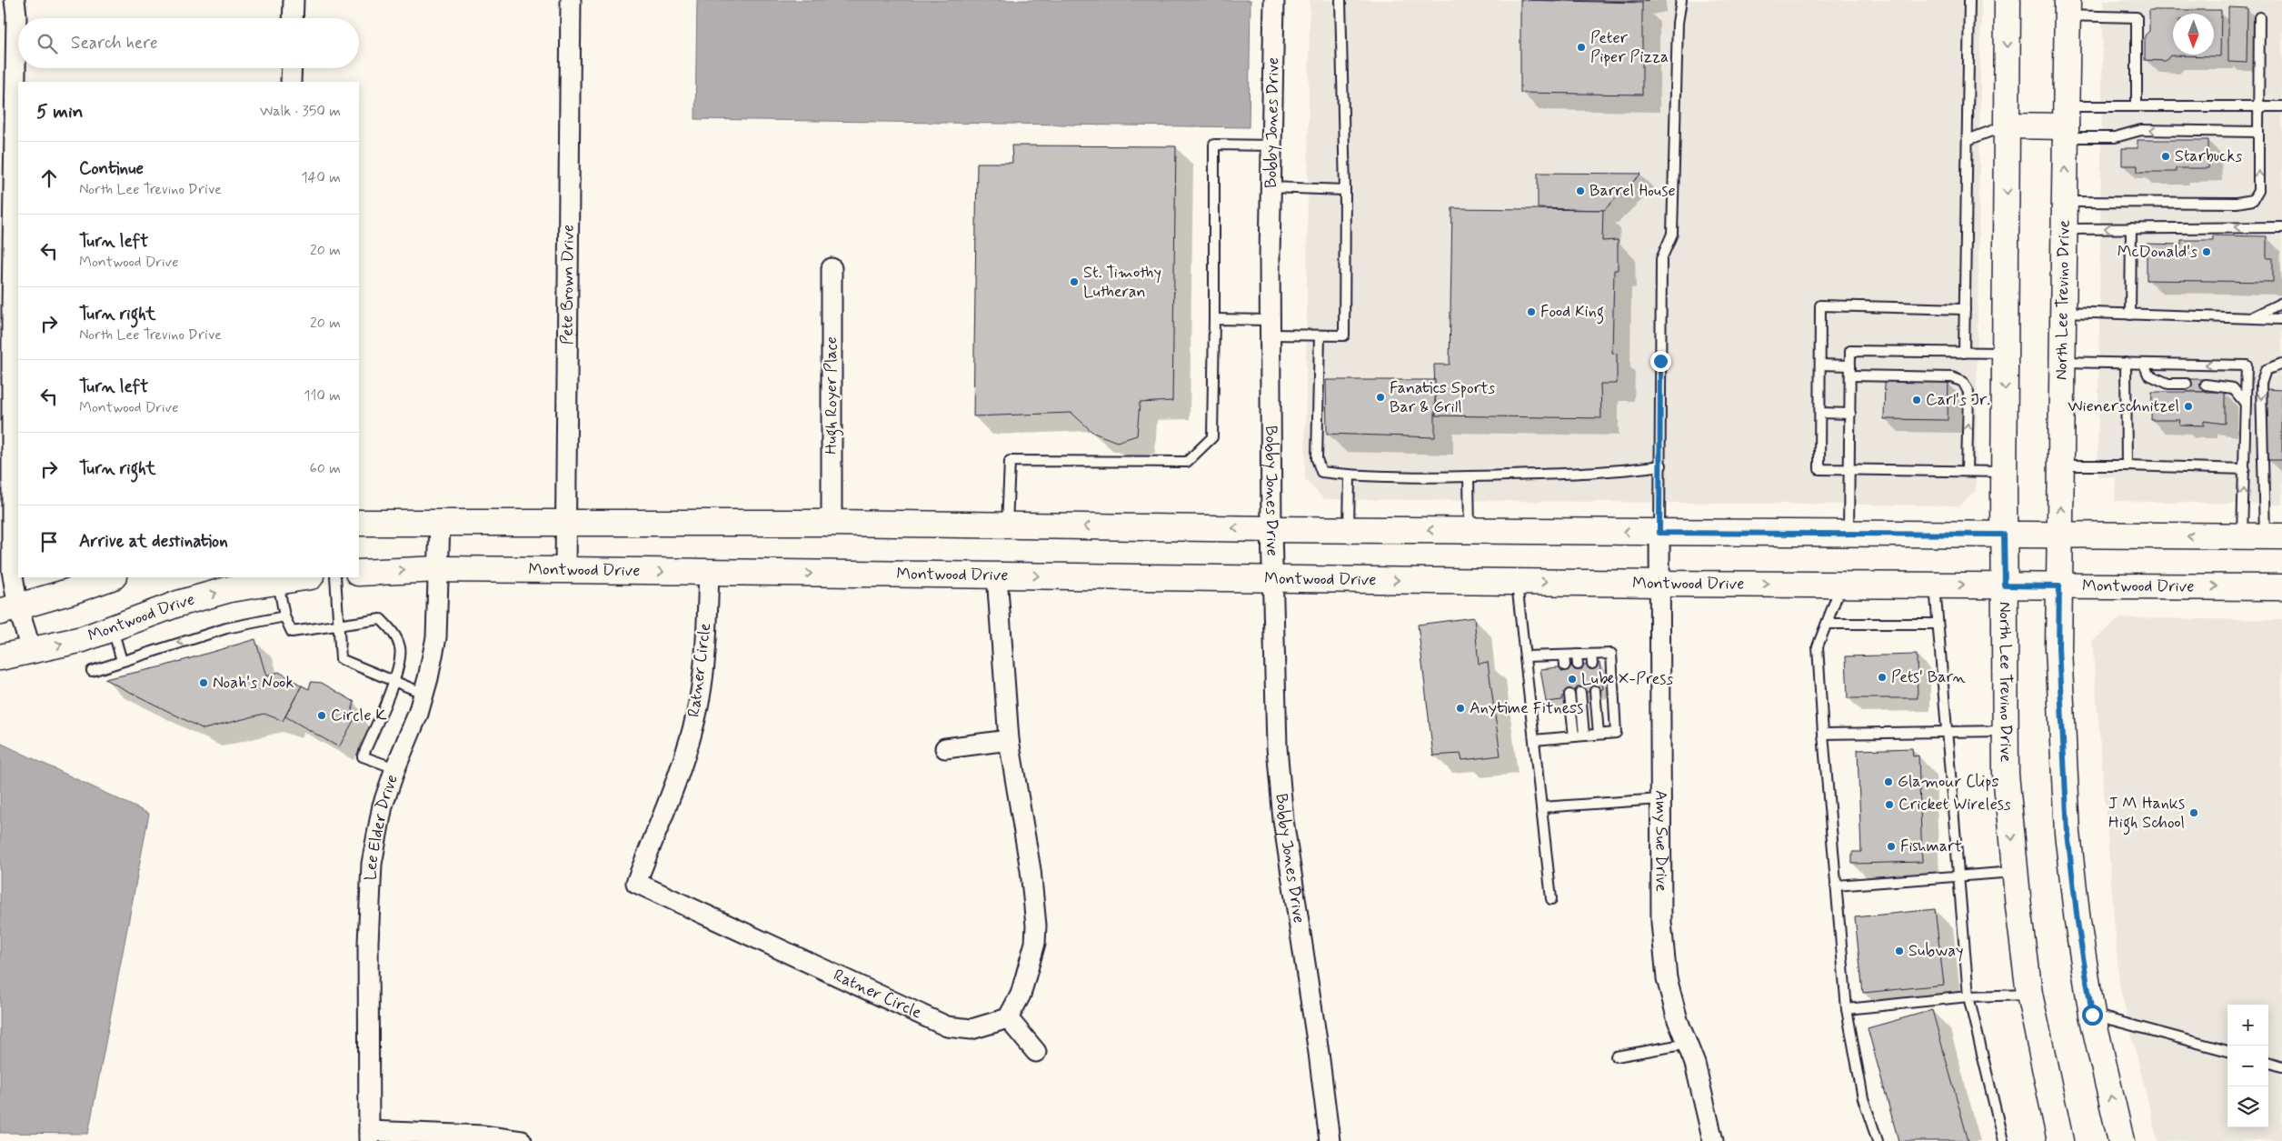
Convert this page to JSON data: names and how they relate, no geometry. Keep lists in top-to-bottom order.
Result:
{
  "streets": {
    "main road": ["North Lee Trevino Drive", "Montwood Drive"],
    "street": [
      "Bobby Jones Drive",
      "Pete Brown Drive",
      "Hugh Royer Place",
      "Ratner Circle",
      "Lee Elder Drive",
      "Amy Sue Drive"
    ]
  },
  "crossings": [
    ["Bobby Jones Drive", "Montwood Drive"],
    ["Pete Brown Drive", "Montwood Drive"],
    ["North Lee Trevino Drive", "Montwood Drive"],
    ["Montwood Drive", "Ratner Circle"],
    ["Montwood Drive", "Lee Elder Drive"],
    ["Montwood Drive", "Amy Sue Drive"]
  ],
  "places": [
    "Peter Piper Pizza",
    "Starbucks",
    "Barrel House",
    "McDonald's",
    "St. Timothy Lutheran",
    "Food King",
    "Fanatics Sports Bar & Grill",
    "Carl's Jr.",
    "Wienerschnitzel",
    "Pets' Barn",
    "Lube X-Press",
    "Noah's Nook",
    "Anytime Fitness",
    "Circle K",
    "Glamour Clips",
    "Cricket Wireless",
    "J M Hanks High School",
    "Fishmart",
    "Subway"
  ],
  "north": "bottom",
  "page": {
    "search": "Search here",
    "heading": ["5 min", "Walk · 350 m"],
    "list": [
      ["Continue", "North Lee Trevino Drive", "140 m"],
      ["Turn left", "Montwood Drive", "20 m"],
      ["Turn right", "North Lee Trevino Drive", "20 m"],
      ["Turn left", "Montwood Drive", "110 m"],
      ["Turn right", "60 m"],
      "Arrive at destination"
    ],
    "map_buttons": ["+", "−"]
  }
}
